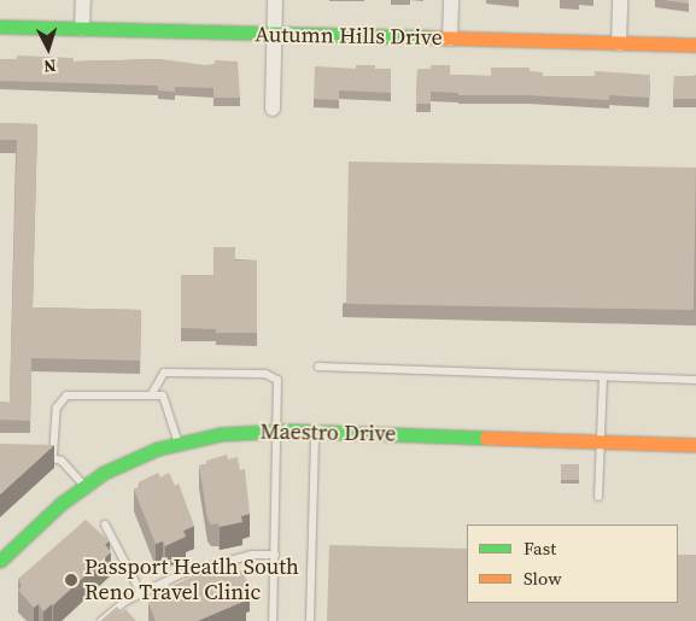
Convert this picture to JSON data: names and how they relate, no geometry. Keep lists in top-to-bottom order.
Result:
{
  "streets": {
    "street": ["Autumn Hills Drive", "Maestro Drive"]
  },
  "places": ["Passport Heatlh South Reno Travel Clinic"],
  "legend": ["Fast", "Slow"],
  "north": "bottom"
}
